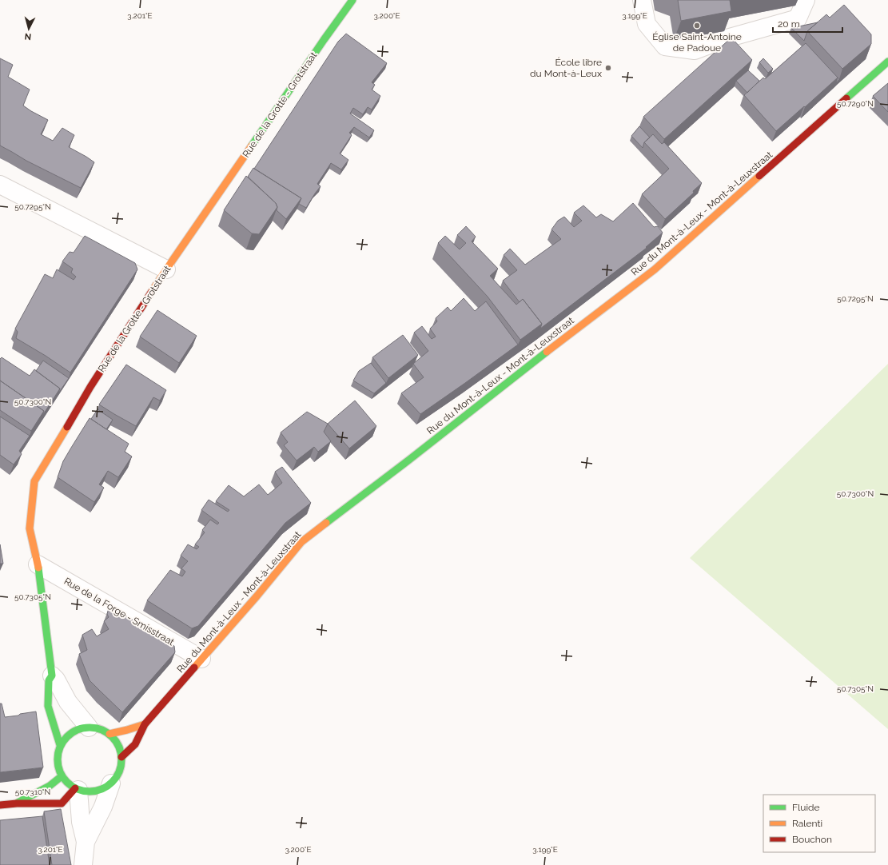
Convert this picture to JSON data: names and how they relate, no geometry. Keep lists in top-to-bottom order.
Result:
{
  "streets": {
    "main road": ["Rue de la Grotte - Grotstraat", "Rue du Mont-à-Leux - Mont-à-Leuxstraat"],
    "street": ["Rue de la Forge - Smisstraat"]
  },
  "crossings": [
    ["Rue de la Grotte - Grotstraat", "Rue du Mont-à-Leux - Mont-à-Leuxstraat"],
    ["Rue de la Grotte - Grotstraat", "Rue de la Forge - Smisstraat"],
    ["Rue du Mont-à-Leux - Mont-à-Leuxstraat", "Rue de la Forge - Smisstraat"]
  ],
  "places": ["Église Saint-Antoine de Padoue", "École libre du Mont-à-Leux"],
  "legend": ["Fluide", "Ralenti", "Bouchon"],
  "scale_bar": "20 m",
  "north": "bottom",
  "coordinates": [
    "3.201°E",
    "3.200°E",
    "3.199°E",
    "50.7290°N",
    "50.7295°N",
    "50.7300°N",
    "50.7305°N",
    "50.7310°N"
  ]
}
